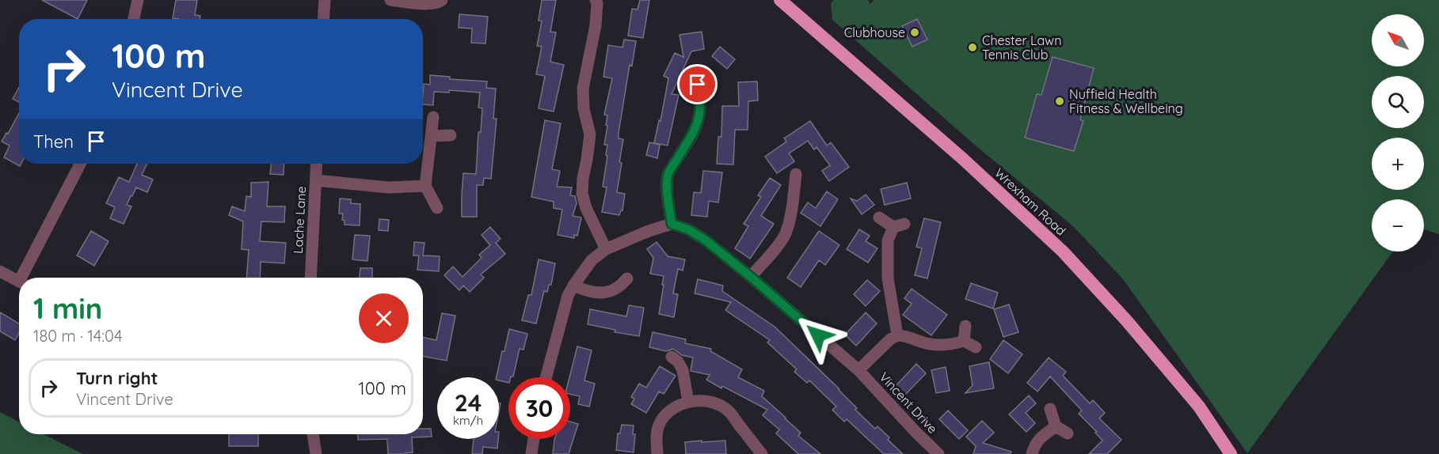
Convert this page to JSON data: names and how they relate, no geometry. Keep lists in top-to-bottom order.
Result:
{
  "streets": {
    "highway": ["Wrexham Road"],
    "street": ["Lache Lane", "Vincent Drive"]
  },
  "places": ["Clubhouse", "Chester Lawn Tennis Club", "Nuffield Health Fitness & Wellbeing"],
  "north": "top left",
  "page": {
    "map_buttons": ["+", "−"],
    "turn": ["100 m", "Vincent Drive"],
    "then": "Then",
    "heading": ["1 min", "180 m · 14:04"],
    "list": [
      {
        "name": "Turn right",
        "note": "Vincent Drive",
        "value": "100 m"
      }
    ],
    "speed": "24 km/h",
    "limit": "30"
  }
}
